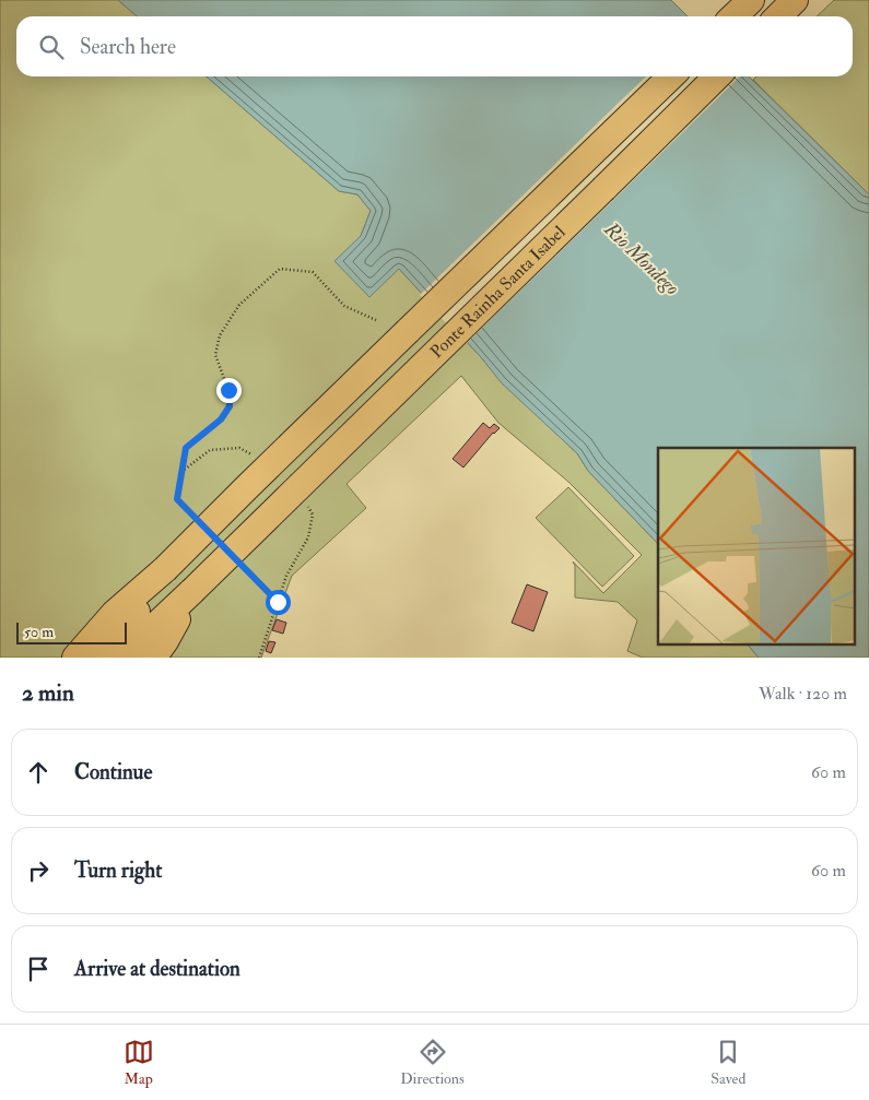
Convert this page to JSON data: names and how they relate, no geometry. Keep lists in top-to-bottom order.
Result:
{
  "streets": {
    "highway": ["Ponte Rainha Santa Isabel"]
  },
  "water": ["Rio Mondego"],
  "scale_bar": "50 m",
  "page": {
    "search": "Search here",
    "scale": "50 m",
    "heading": ["2 min", "Walk · 120 m"],
    "list": [
      ["Continue", "60 m"],
      ["Turn right", "60 m"],
      "Arrive at destination"
    ],
    "nav": ["Map", "Directions", "Saved"]
  }
}
